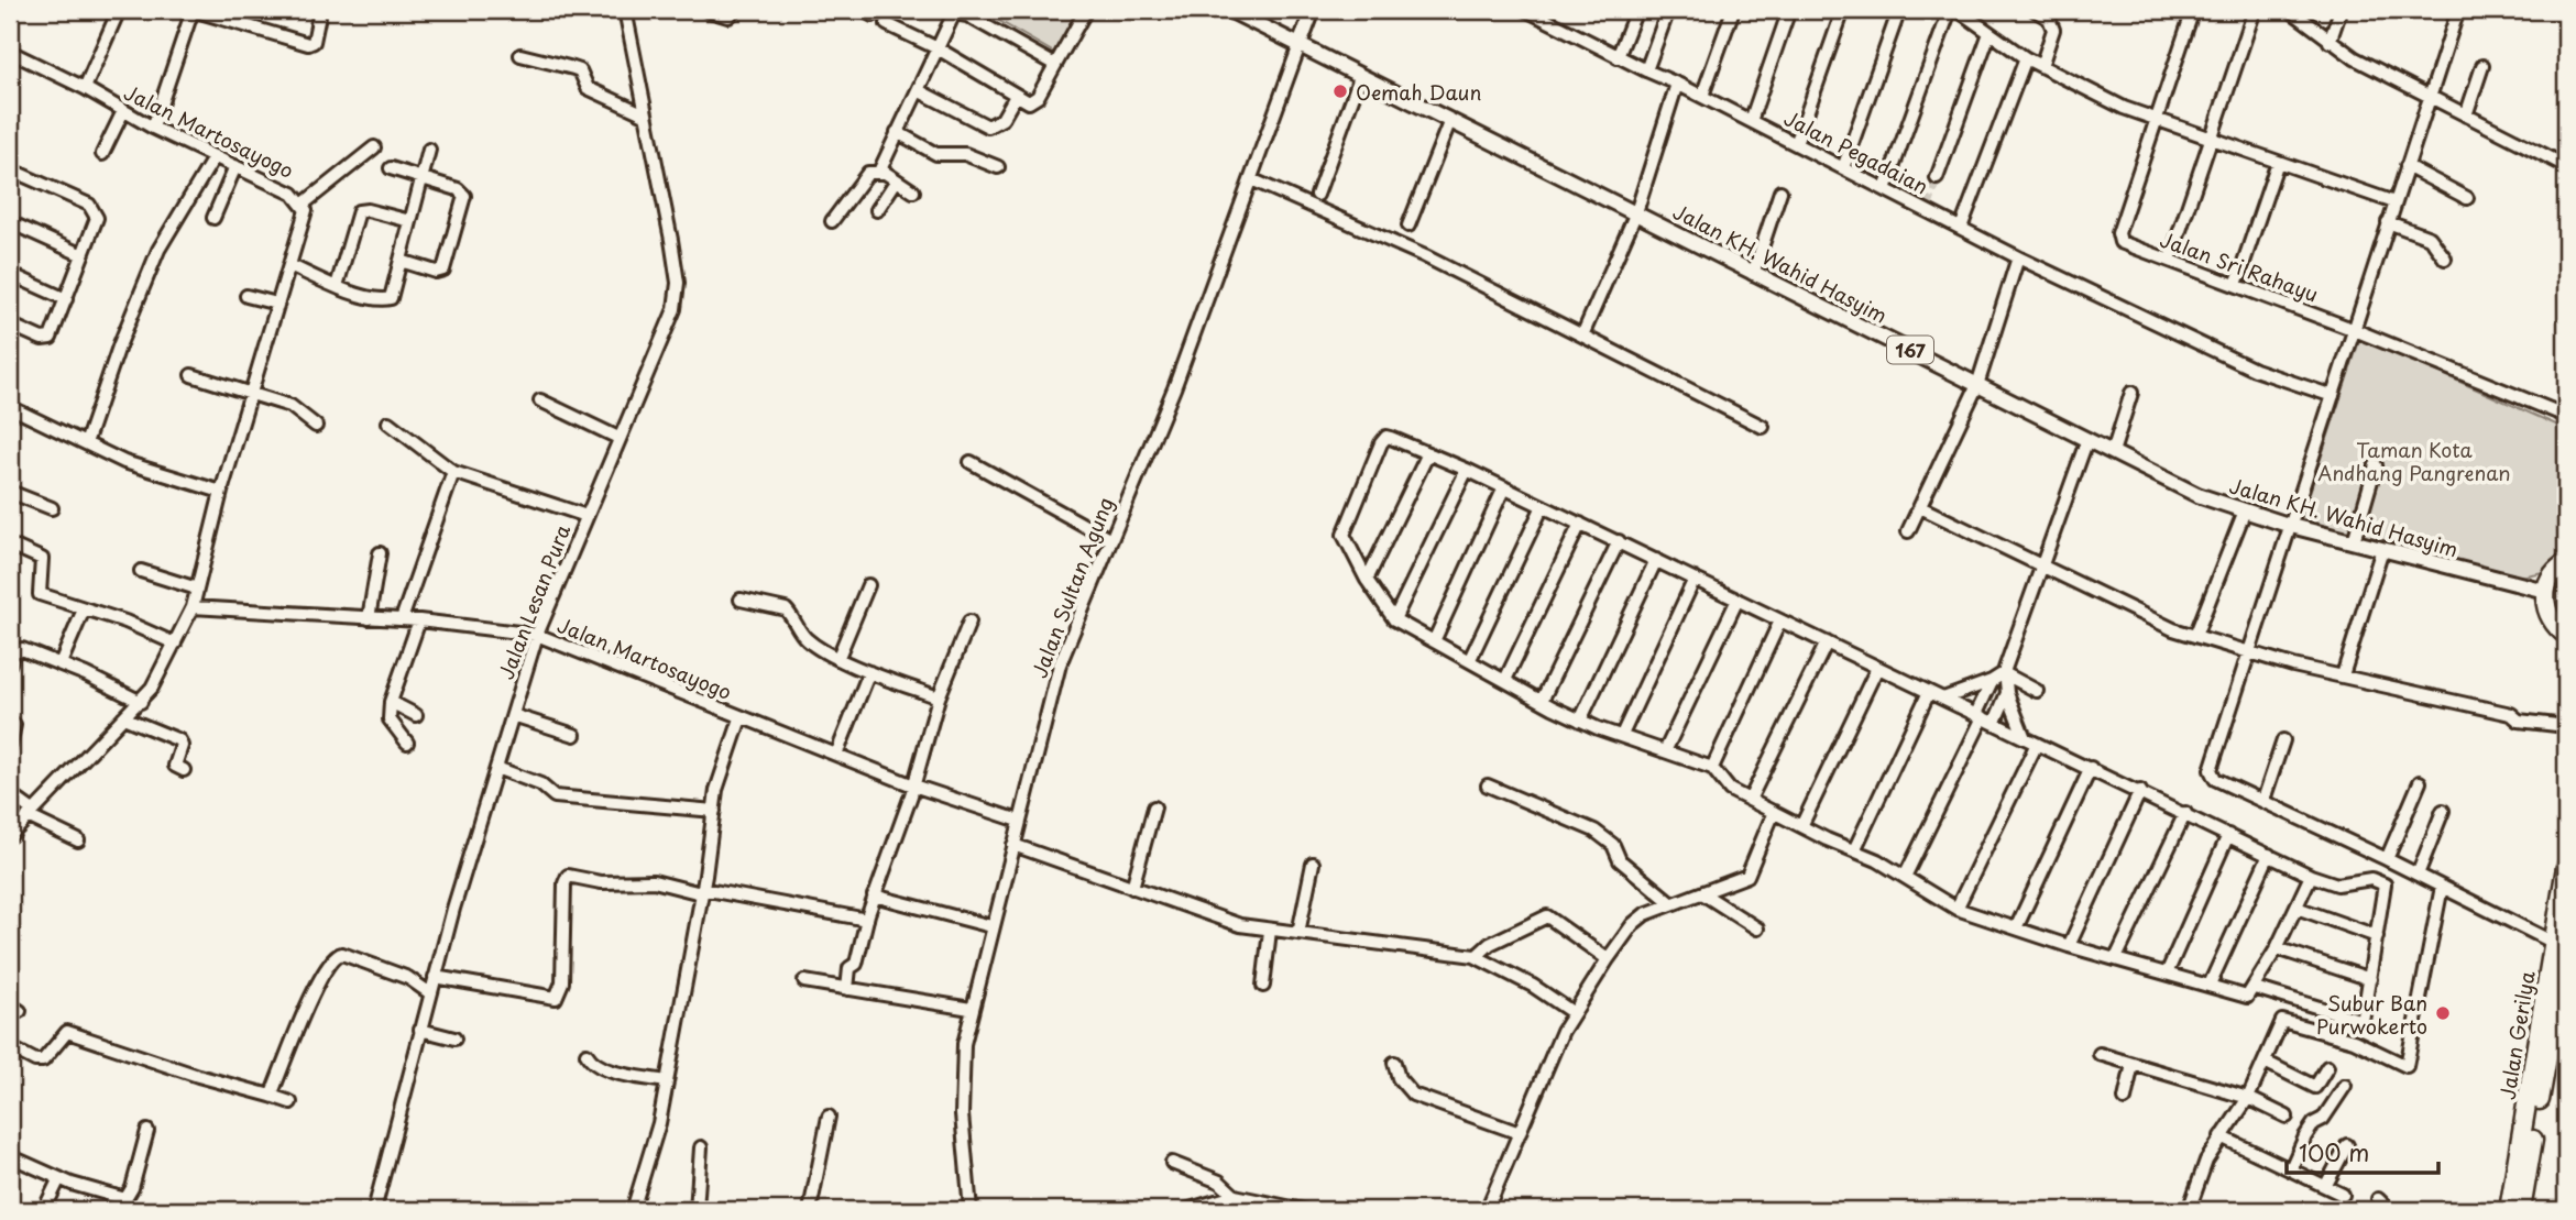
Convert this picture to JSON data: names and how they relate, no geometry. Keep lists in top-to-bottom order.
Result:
{
  "streets": {
    "highway": ["Jalan Gerilya"],
    "main road": ["Jalan KH. Wahid Hasyim", "167"],
    "street": [
      "Jalan Martosayogo",
      "Jalan Pegadaian",
      "Jalan Sri Rahayu",
      "Jalan Sultan Agung",
      "Jalan Lesan Pura"
    ]
  },
  "crossings": [
    ["Jalan Martosayogo", "Jalan Sultan Agung"],
    ["Jalan Martosayogo", "Jalan Lesan Pura"],
    ["Jalan KH. Wahid Hasyim", "Jalan Sultan Agung"]
  ],
  "parks": ["Taman Kota Andhang Pangrenan"],
  "places": ["Oemah Daun", "Subur Ban Purwokerto"],
  "scale_bar": "100 m"
}
